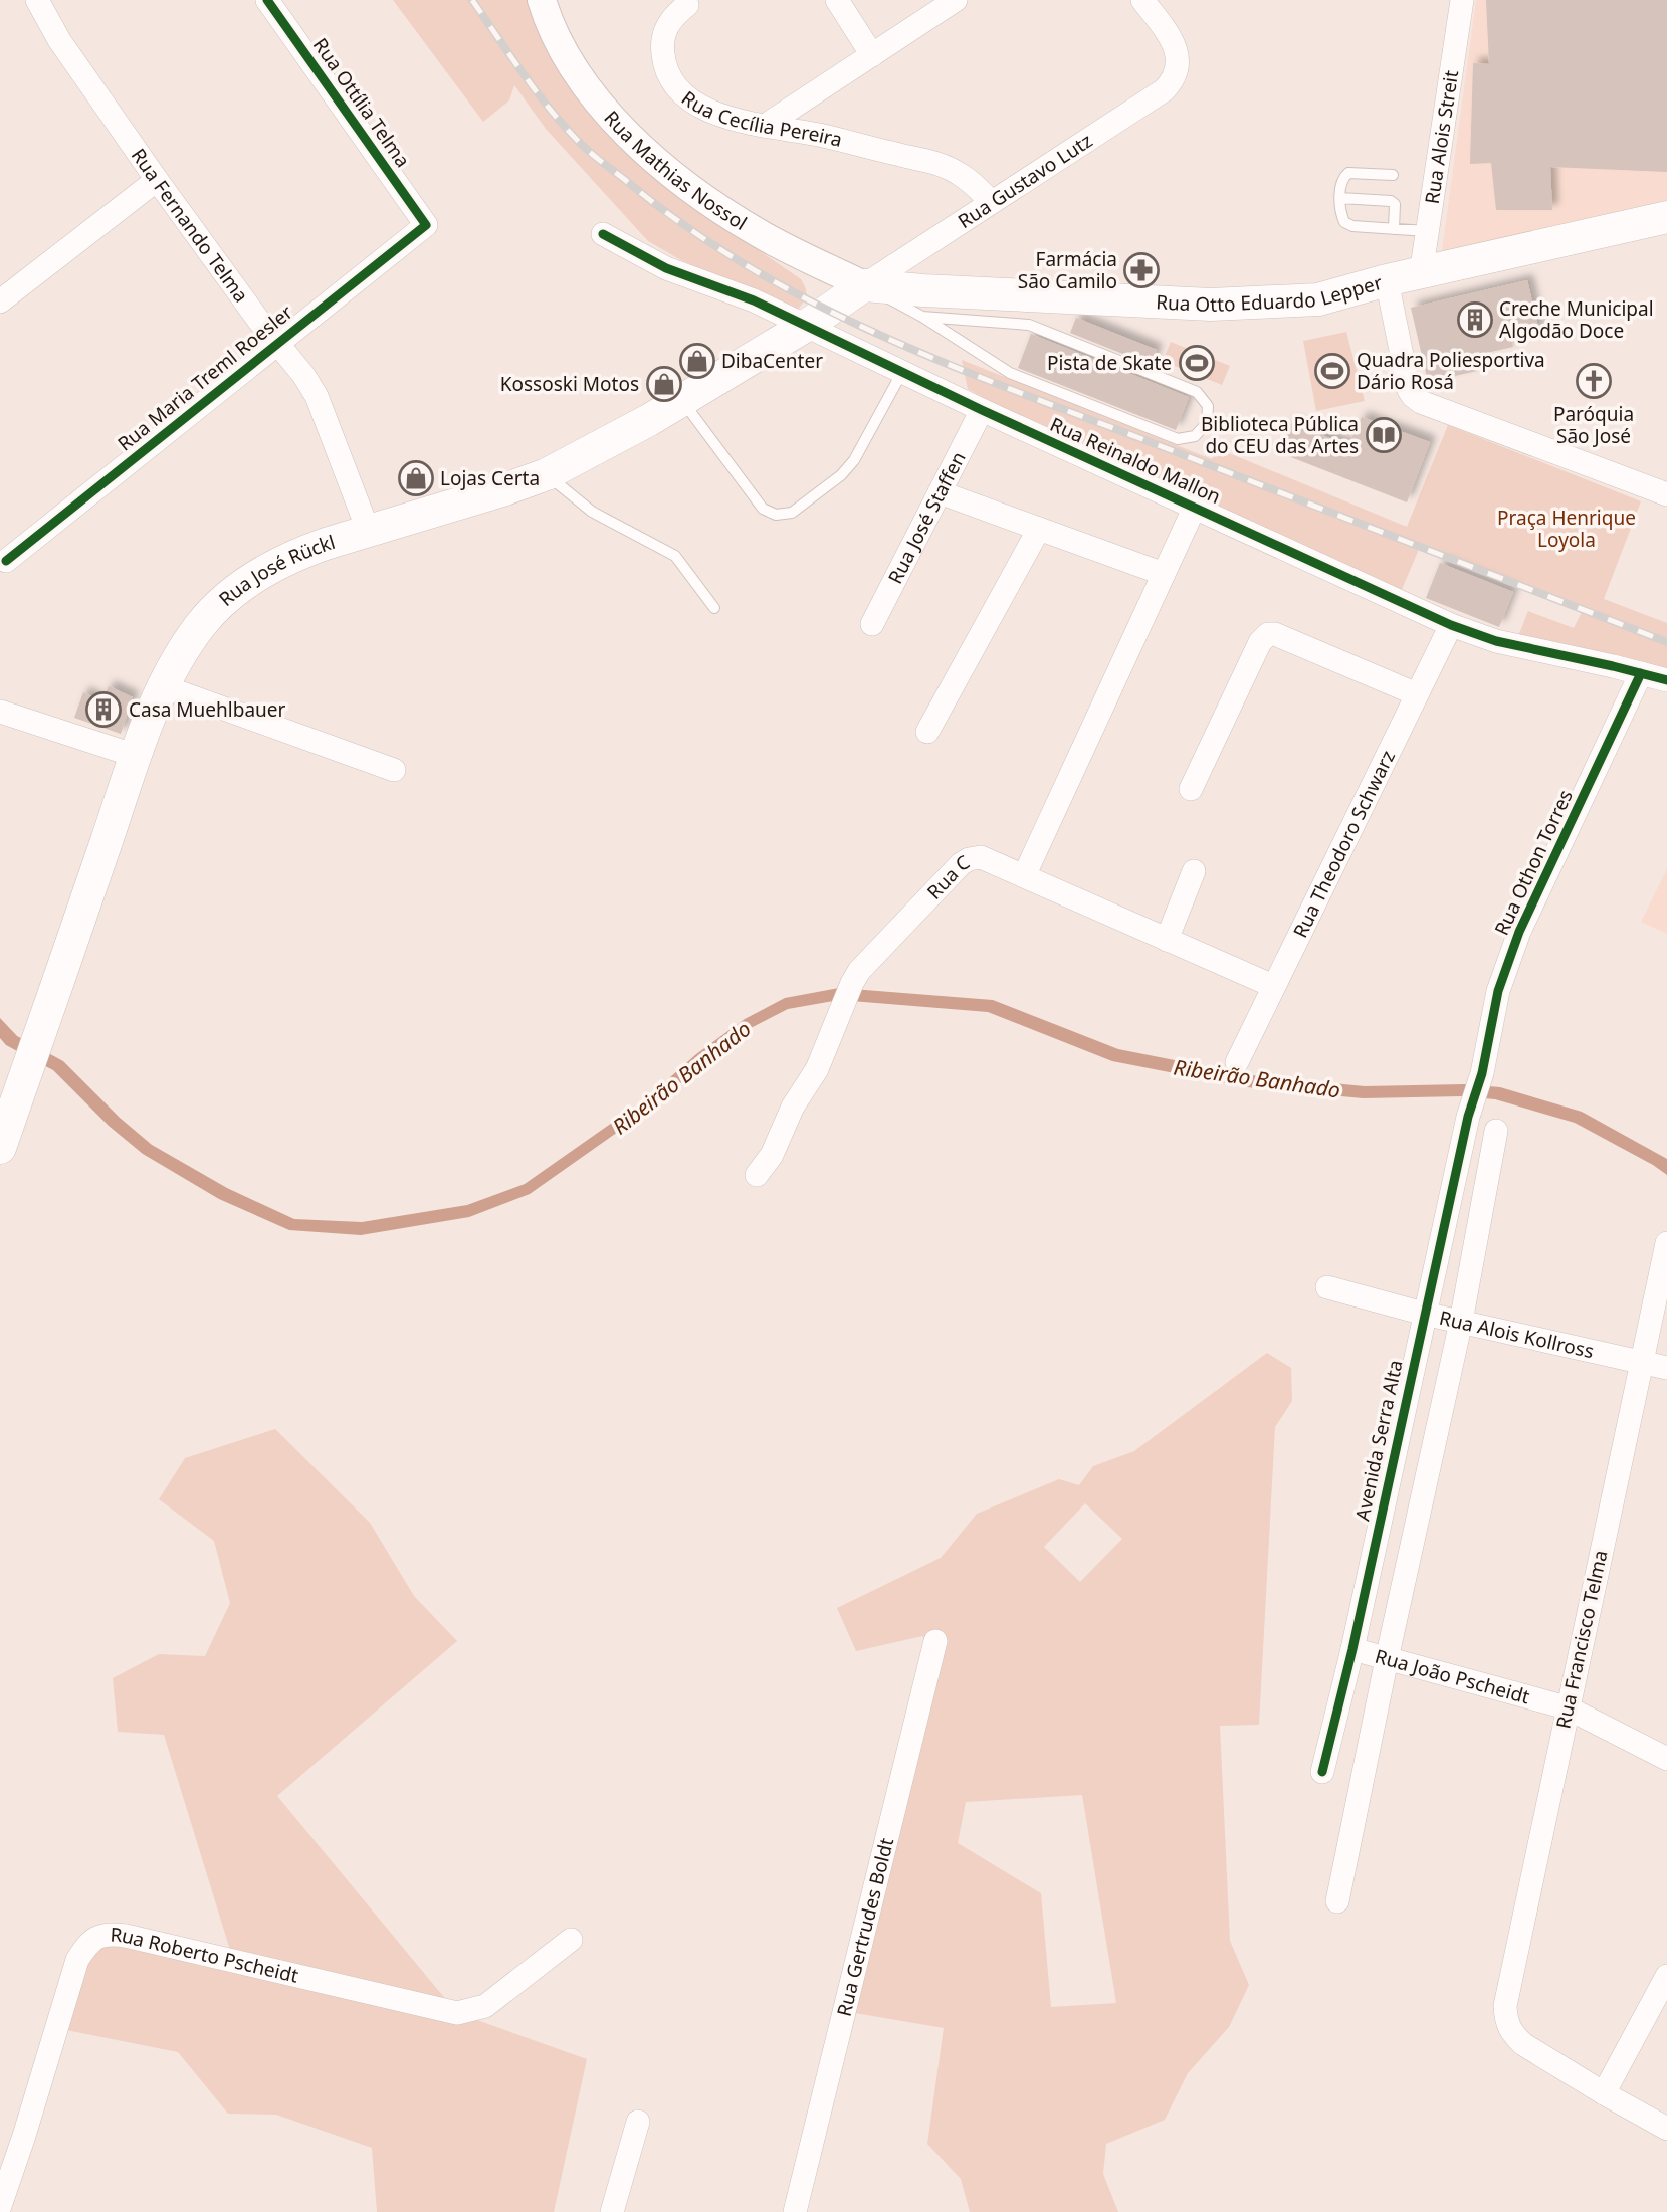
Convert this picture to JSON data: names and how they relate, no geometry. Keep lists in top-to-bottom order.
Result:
{
  "streets": {
    "main road": ["Rua Otto Eduardo Lepper", "Rua José Rückl"],
    "street": [
      "Rua Ottília Telma",
      "Rua Cecília Pereira",
      "Rua Alois Streit",
      "Rua Mathias Nossol",
      "Rua Gustavo Lutz",
      "Rua Fernando Telma",
      "Rua Maria Treml Roesler",
      "Rua Reinaldo Mallon",
      "Rua José Staffen",
      "Rua Theodoro Schwarz",
      "Rua Othon Torres",
      "Rua C",
      "Rua Alois Kollross",
      "Avenida Serra Alta",
      "Rua Francisco Telma",
      "Rua João Pscheidt",
      "Rua Gertrudes Boldt",
      "Rua Roberto Pscheidt"
    ]
  },
  "crossings": [
    ["Rua Ottília Telma", "Rua Maria Treml Roesler"],
    ["Rua Cecília Pereira", "Rua Gustavo Lutz"],
    ["Rua Alois Streit", "Rua Otto Eduardo Lepper"],
    ["Rua Mathias Nossol", "Rua Gustavo Lutz"],
    ["Rua Mathias Nossol", "Rua Otto Eduardo Lepper"],
    ["Rua Mathias Nossol", "Rua José Rückl"],
    ["Rua Gustavo Lutz", "Rua Otto Eduardo Lepper"],
    ["Rua Gustavo Lutz", "Rua José Rückl"],
    ["Rua Fernando Telma", "Rua Maria Treml Roesler"],
    ["Rua Fernando Telma", "Rua José Rückl"],
    ["Rua Otto Eduardo Lepper", "Rua José Rückl"],
    ["Rua Reinaldo Mallon", "Rua José Staffen"],
    ["Rua Reinaldo Mallon", "Rua José Rückl"],
    ["Rua Reinaldo Mallon", "Rua Theodoro Schwarz"],
    ["Rua Reinaldo Mallon", "Rua Othon Torres"],
    ["Rua Theodoro Schwarz", "Rua C"],
    ["Rua Othon Torres", "Avenida Serra Alta"],
    ["Rua Alois Kollross", "Avenida Serra Alta"],
    ["Rua Alois Kollross", "Rua Francisco Telma"],
    ["Avenida Serra Alta", "Rua João Pscheidt"],
    ["Rua Francisco Telma", "Rua João Pscheidt"]
  ],
  "water": ["Ribeirão Banhado"],
  "parks": ["Praça Henrique Loyola"],
  "places": {
    "pharmacy": ["Farmácia São Camilo"],
    "building": ["Creche Municipal Algodão Doce", "Casa Muehlbauer"],
    "shop": ["DibaCenter", "Kossoski Motos", "Lojas Certa"],
    "sports": ["Pista de Skate", "Quadra Poliesportiva Dário Rosá"],
    "church": ["Paróquia São José"],
    "library": ["Biblioteca Pública do CEU das Artes"]
  }
}
